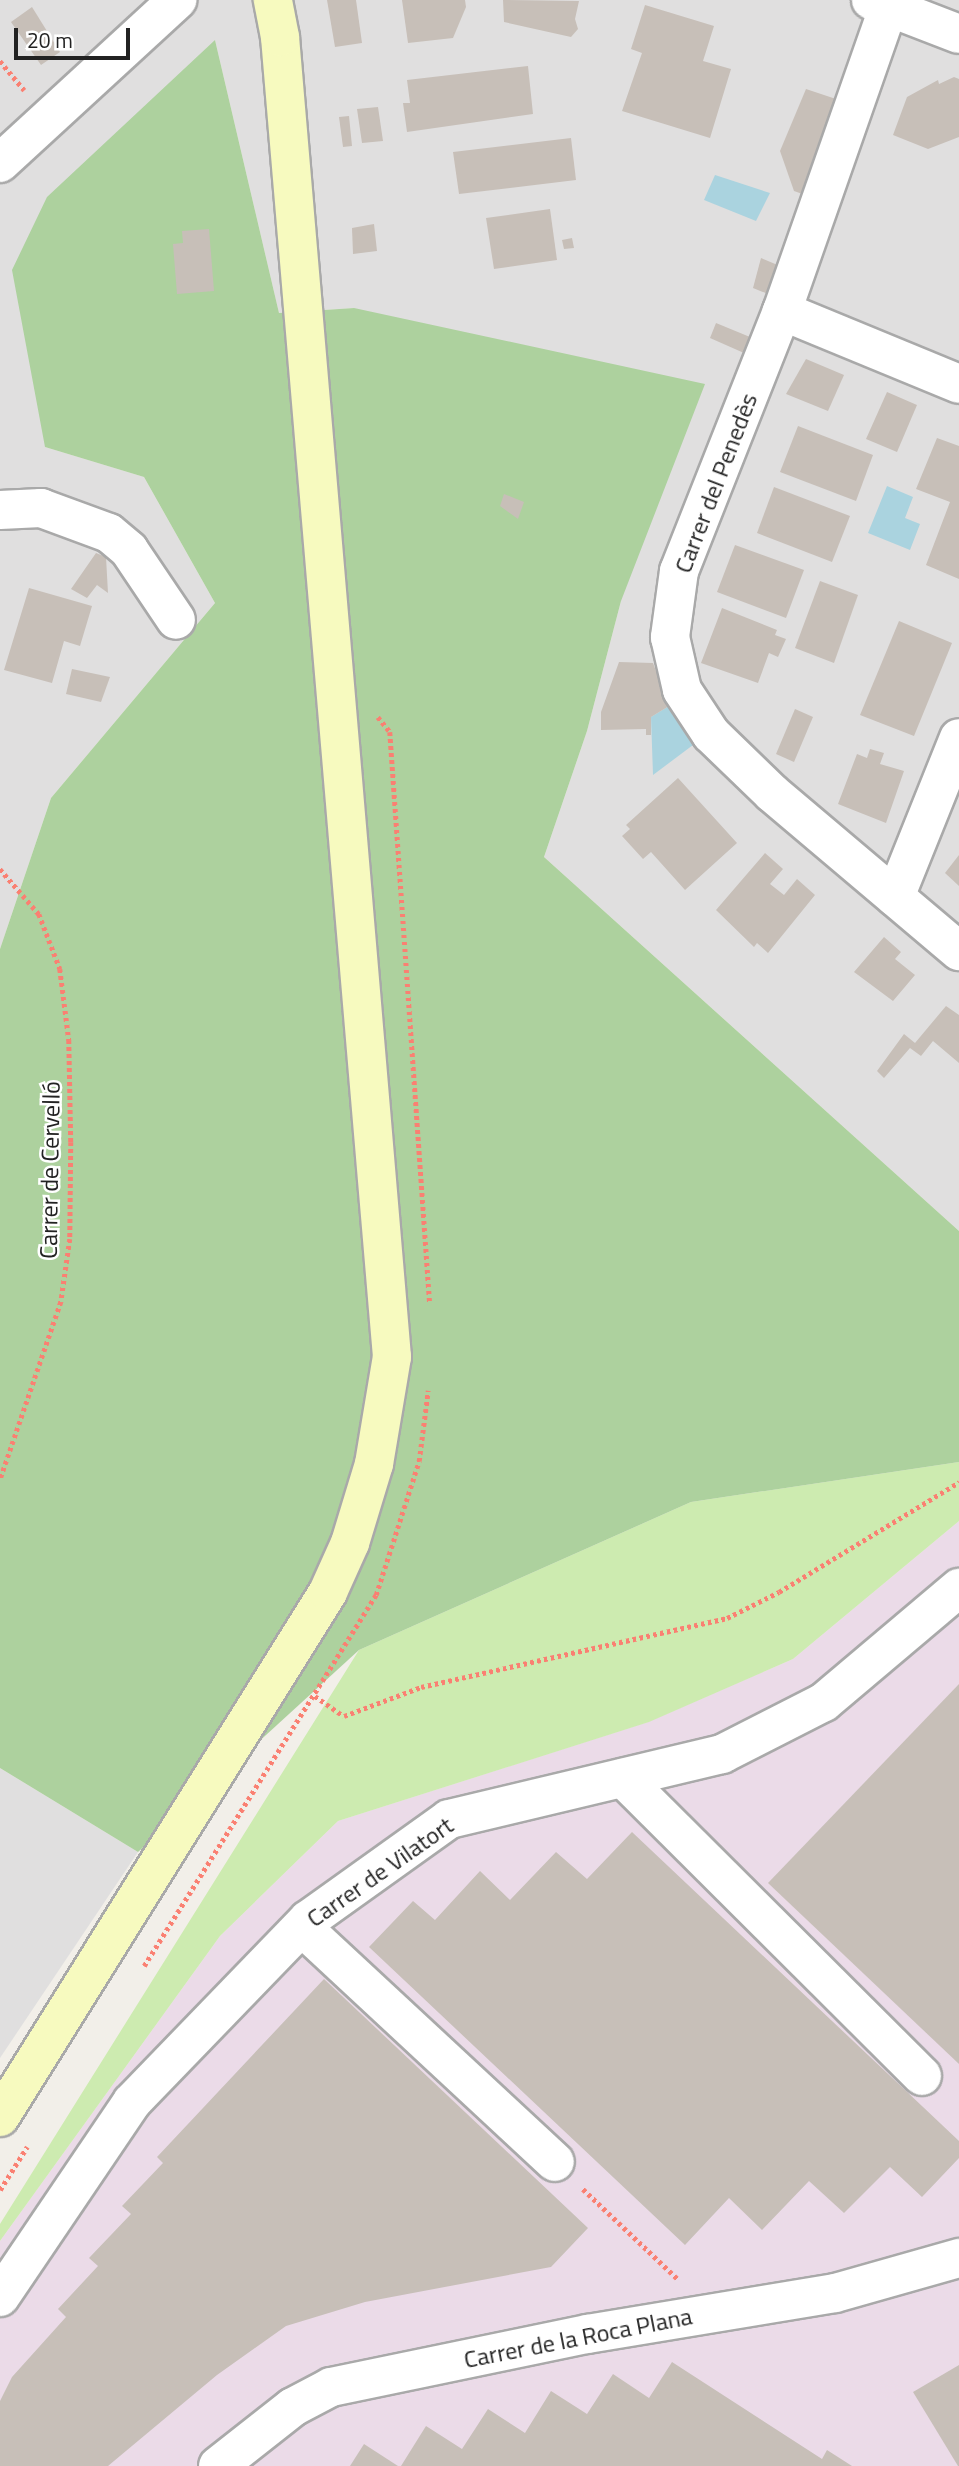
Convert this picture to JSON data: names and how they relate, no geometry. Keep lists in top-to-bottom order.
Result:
{
  "streets": {
    "street": ["Carrer del Penedès", "Carrer de Vilatort", "Carrer de la Roca Plana"],
    "path": ["Carrer de Cervelló"]
  },
  "scale_bar": "20 m"
}
